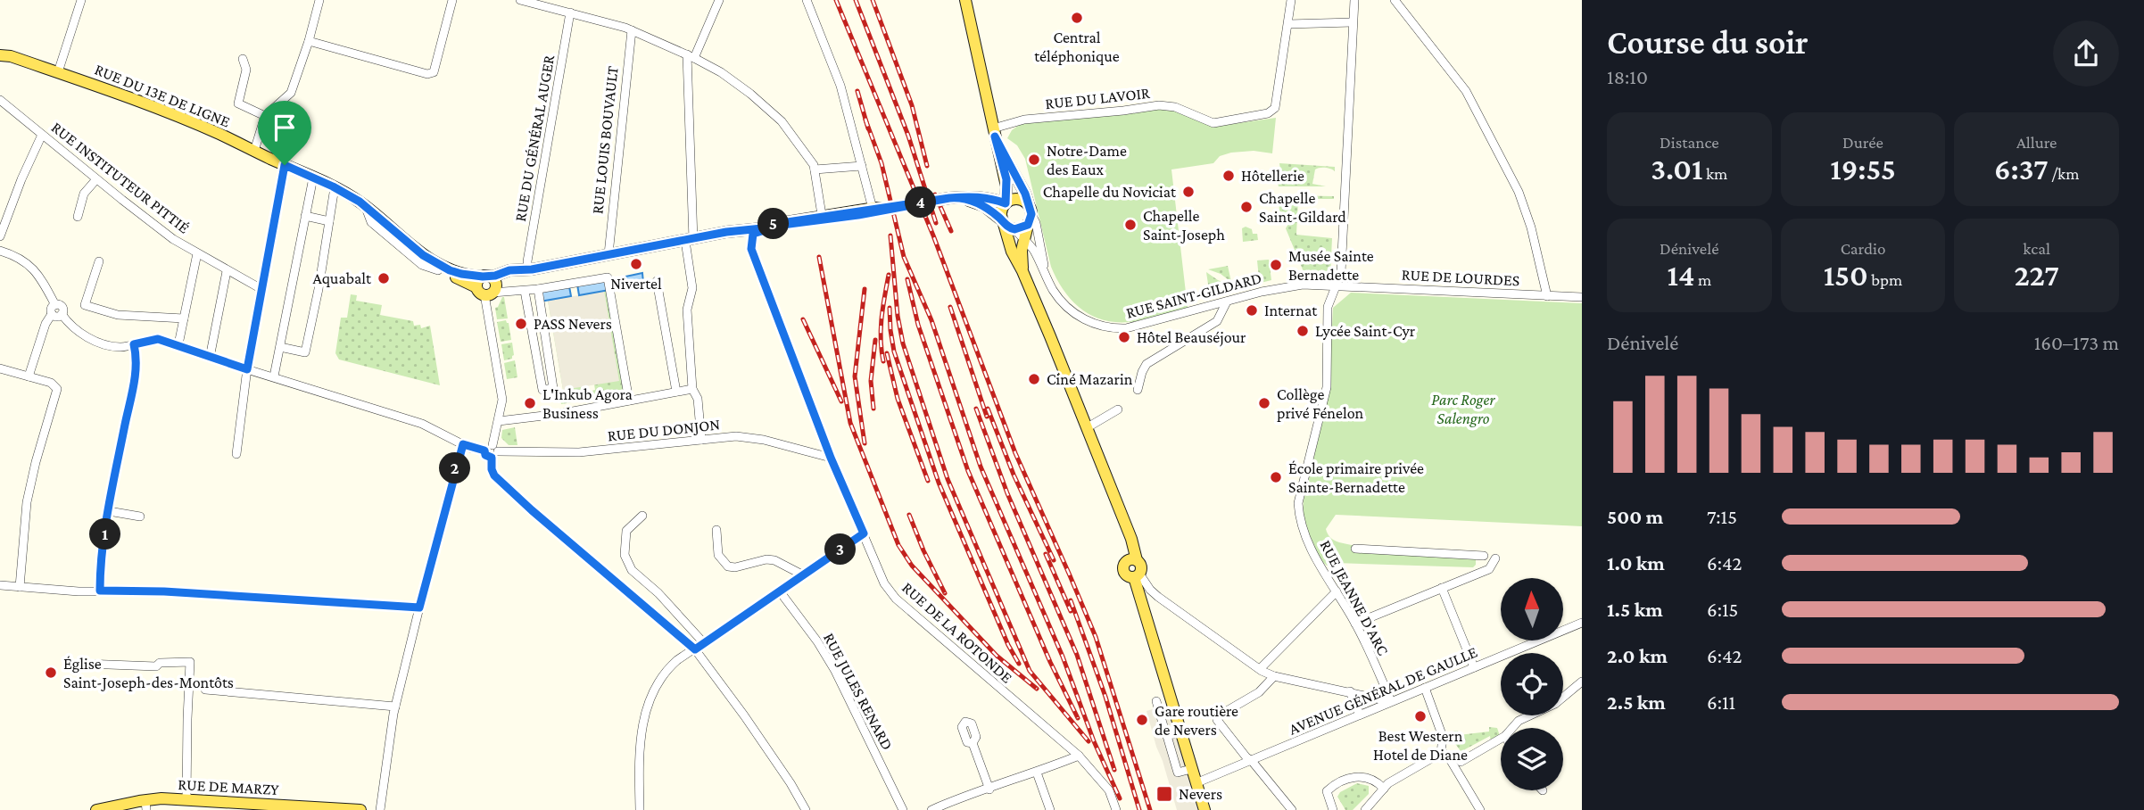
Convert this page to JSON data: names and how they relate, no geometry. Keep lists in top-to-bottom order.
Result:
{
  "streets": {
    "main road": ["RUE DU 13E DE LIGNE", "RUE DE MARZY"],
    "street": [
      "RUE DU LAVOIR",
      "RUE DU GÉNÉRAL AUGER",
      "RUE LOUIS BOUVAULT",
      "RUE INSTITUTEUR PITTIÉ",
      "RUE DE LOURDES",
      "RUE SAINT-GILDARD",
      "RUE DU DONJON",
      "RUE JEANNE D'ARC",
      "RUE DE LA ROTONDE",
      "AVENUE GÉNÉRAL DE GAULLE",
      "RUE JULES RENARD"
    ]
  },
  "crossings": [
    ["RUE DU 13E DE LIGNE", "RUE DU GÉNÉRAL AUGER"],
    ["RUE DU 13E DE LIGNE", "RUE LOUIS BOUVAULT"],
    ["RUE DU 13E DE LIGNE", "RUE DE LA ROTONDE"],
    ["RUE DE LOURDES", "RUE SAINT-GILDARD"],
    ["RUE DE LOURDES", "RUE JEANNE D'ARC"],
    ["RUE SAINT-GILDARD", "RUE JEANNE D'ARC"],
    ["RUE DU DONJON", "RUE DE LA ROTONDE"],
    ["RUE JEANNE D'ARC", "AVENUE GÉNÉRAL DE GAULLE"]
  ],
  "parks": ["Parc Roger Salengro"],
  "places": {
    "other": [
      "Central téléphonique",
      "Notre-Dame des Eaux",
      "Hôtellerie",
      "Chapelle du Noviciat",
      "Chapelle Saint-Gildard",
      "Chapelle Saint-Joseph",
      "Nivertel",
      "Musée Sainte Bernadette",
      "Aquabalt",
      "Internat",
      "PASS Nevers",
      "Lycée Saint-Cyr",
      "Hôtel Beauséjour",
      "Ciné Mazarin",
      "L'Inkub Agora Business",
      "Collège privé Fénelon",
      "École primaire privée Sainte-Bernadette",
      "Église Saint-Joseph-des-Montôts",
      "Best Western Hotel de Diane",
      "Gare routière de Nevers"
    ],
    "transit": ["Nevers"]
  },
  "north": "top",
  "page": {
    "heading": ["Course du soir", "18:10"],
    "stats": [
      ["Distance", "3.01 km"],
      ["Durée", "19:55"],
      ["Allure", "6:37 /km"],
      ["Dénivelé", "14 m"],
      ["Cardio", "150 bpm"],
      ["kcal", "227"]
    ],
    "pins": [
      "4",
      "5",
      "2",
      "1",
      "3"
    ],
    "chart": ["Dénivelé", "160–173 m"],
    "list": [
      {
        "name": "500 m",
        "note": "7:15"
      },
      {
        "name": "1.0 km",
        "note": "6:42"
      },
      {
        "name": "1.5 km",
        "note": "6:15"
      },
      {
        "name": "2.0 km",
        "note": "6:42"
      },
      {
        "name": "2.5 km",
        "note": "6:11"
      }
    ]
  }
}
